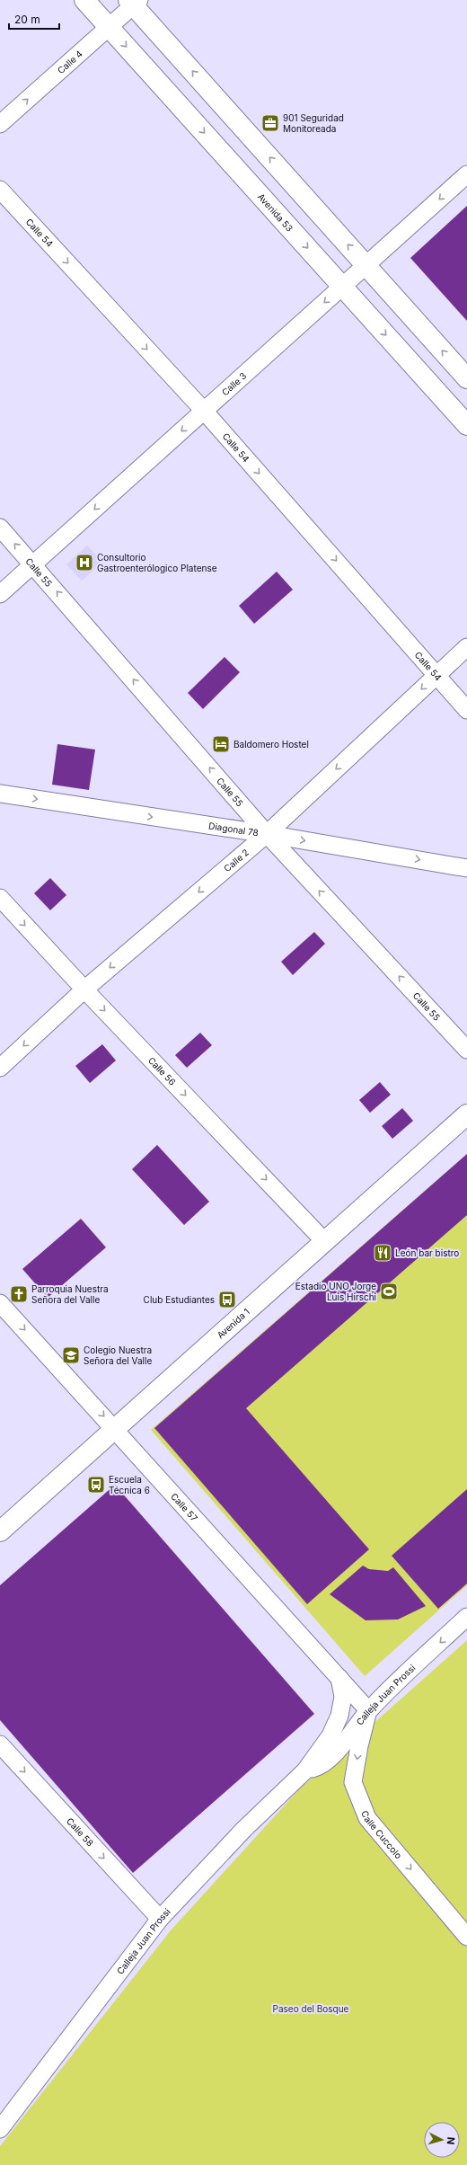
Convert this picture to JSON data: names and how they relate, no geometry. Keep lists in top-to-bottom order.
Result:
{
  "streets": {
    "street": [
      "Calle 4",
      "Avenida 53",
      "Calle 54",
      "Calle 3",
      "Calle 55",
      "Diagonal 78",
      "Calle 2",
      "Calle 56",
      "Avenida 1",
      "Calle 57",
      "Calleja Juan Prossi",
      "Calle 58",
      "Calle Cuccolo"
    ]
  },
  "crossings": [
    ["Calle 4", "Avenida 53"],
    ["Avenida 53", "Calle 3"],
    ["Calle 54", "Calle 3"],
    ["Calle 54", "Calle 2"],
    ["Calle 3", "Calle 55"],
    ["Calle 55", "Diagonal 78"],
    ["Calle 55", "Calle 2"],
    ["Diagonal 78", "Calle 2"],
    ["Calle 2", "Calle 56"],
    ["Calle 56", "Avenida 1"],
    ["Avenida 1", "Calle 57"],
    ["Calle 57", "Calleja Juan Prossi"],
    ["Calle 57", "Calle Cuccolo"],
    ["Calleja Juan Prossi", "Calle 58"],
    ["Calleja Juan Prossi", "Calle Cuccolo"]
  ],
  "one_way": [
    "Calle 4",
    "Calle 54",
    "Calle 3",
    "Calle 55",
    "Diagonal 78",
    "Calle 2",
    "Calle 56",
    "Calle 58",
    "Calle Cuccolo"
  ],
  "parks": ["Paseo del Bosque"],
  "places": {
    "office": ["901 Seguridad Monitoreada"],
    "hospital": ["Consultorio Gastroenterólogico Platense"],
    "hotel": ["Baldomero Hostel"],
    "restaurant": ["León bar bistro"],
    "sports": ["Estadio UNO Jorge Luis Hirschi"],
    "church": ["Parroquia Nuestra Señora del Valle"],
    "bus stop": ["Club Estudiantes", "Escuela Técnica 6"],
    "school or university": ["Colegio Nuestra Señora del Valle"]
  },
  "scale_bar": "20 m",
  "north": "right"
}
